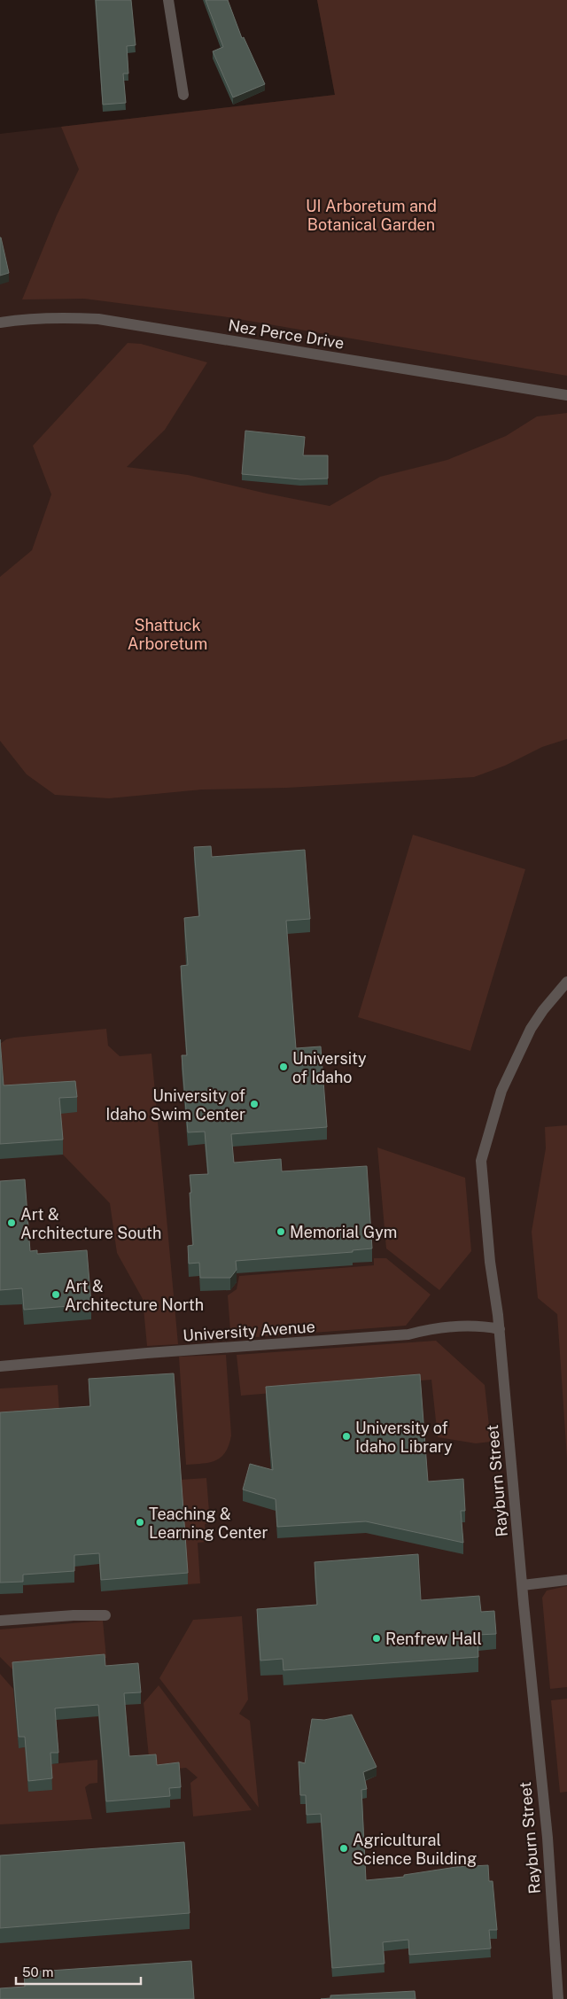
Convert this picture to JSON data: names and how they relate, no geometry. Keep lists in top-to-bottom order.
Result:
{
  "streets": {
    "street": ["Nez Perce Drive", "University Avenue", "Rayburn Street"]
  },
  "crossings": [
    ["University Avenue", "Rayburn Street"]
  ],
  "parks": ["UI Arboretum and Botanical Garden", "Shattuck Arboretum"],
  "places": [
    "University of Idaho",
    "University of Idaho Swim Center",
    "Art & Architecture South",
    "Memorial Gym",
    "Art & Architecture North",
    "University of Idaho Library",
    "Teaching & Learning Center",
    "Renfrew Hall",
    "Agricultural Science Building"
  ],
  "scale_bar": "50 m"
}
